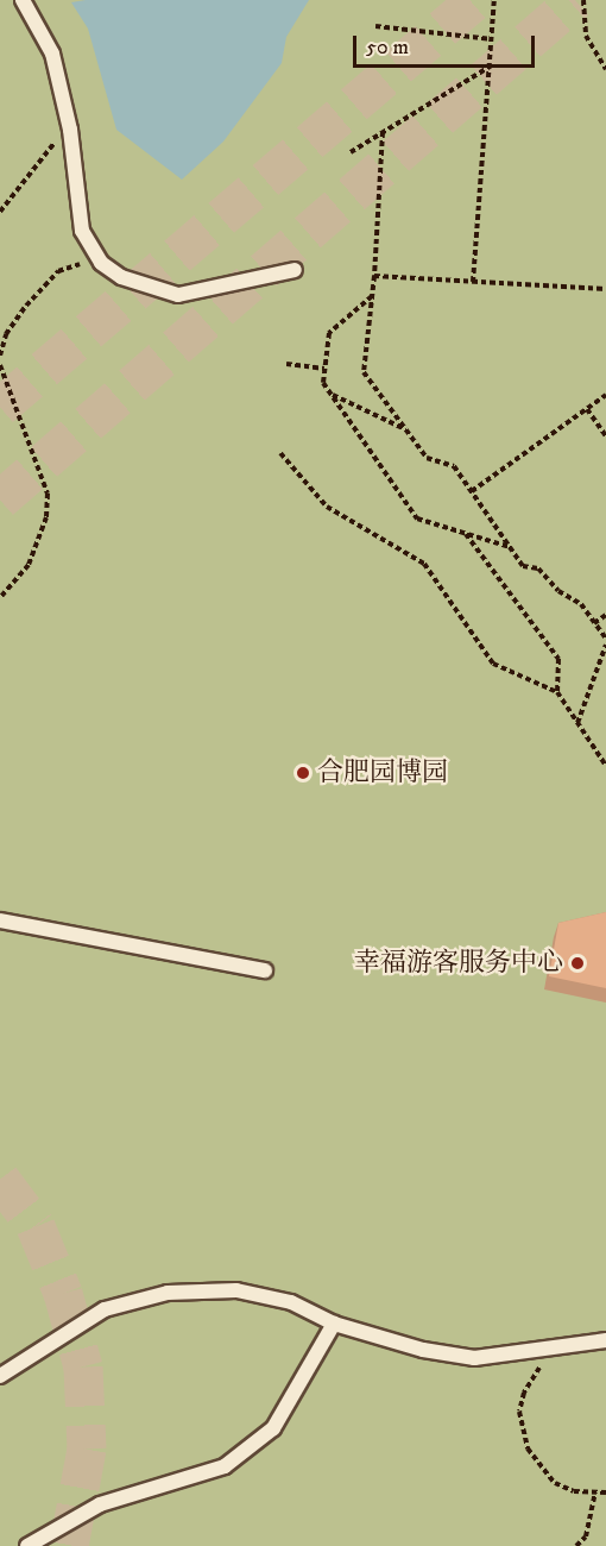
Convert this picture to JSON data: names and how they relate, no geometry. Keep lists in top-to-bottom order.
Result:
{
  "places": ["合肥园博园", "幸福游客服务中心"],
  "scale_bar": "50 m"
}
